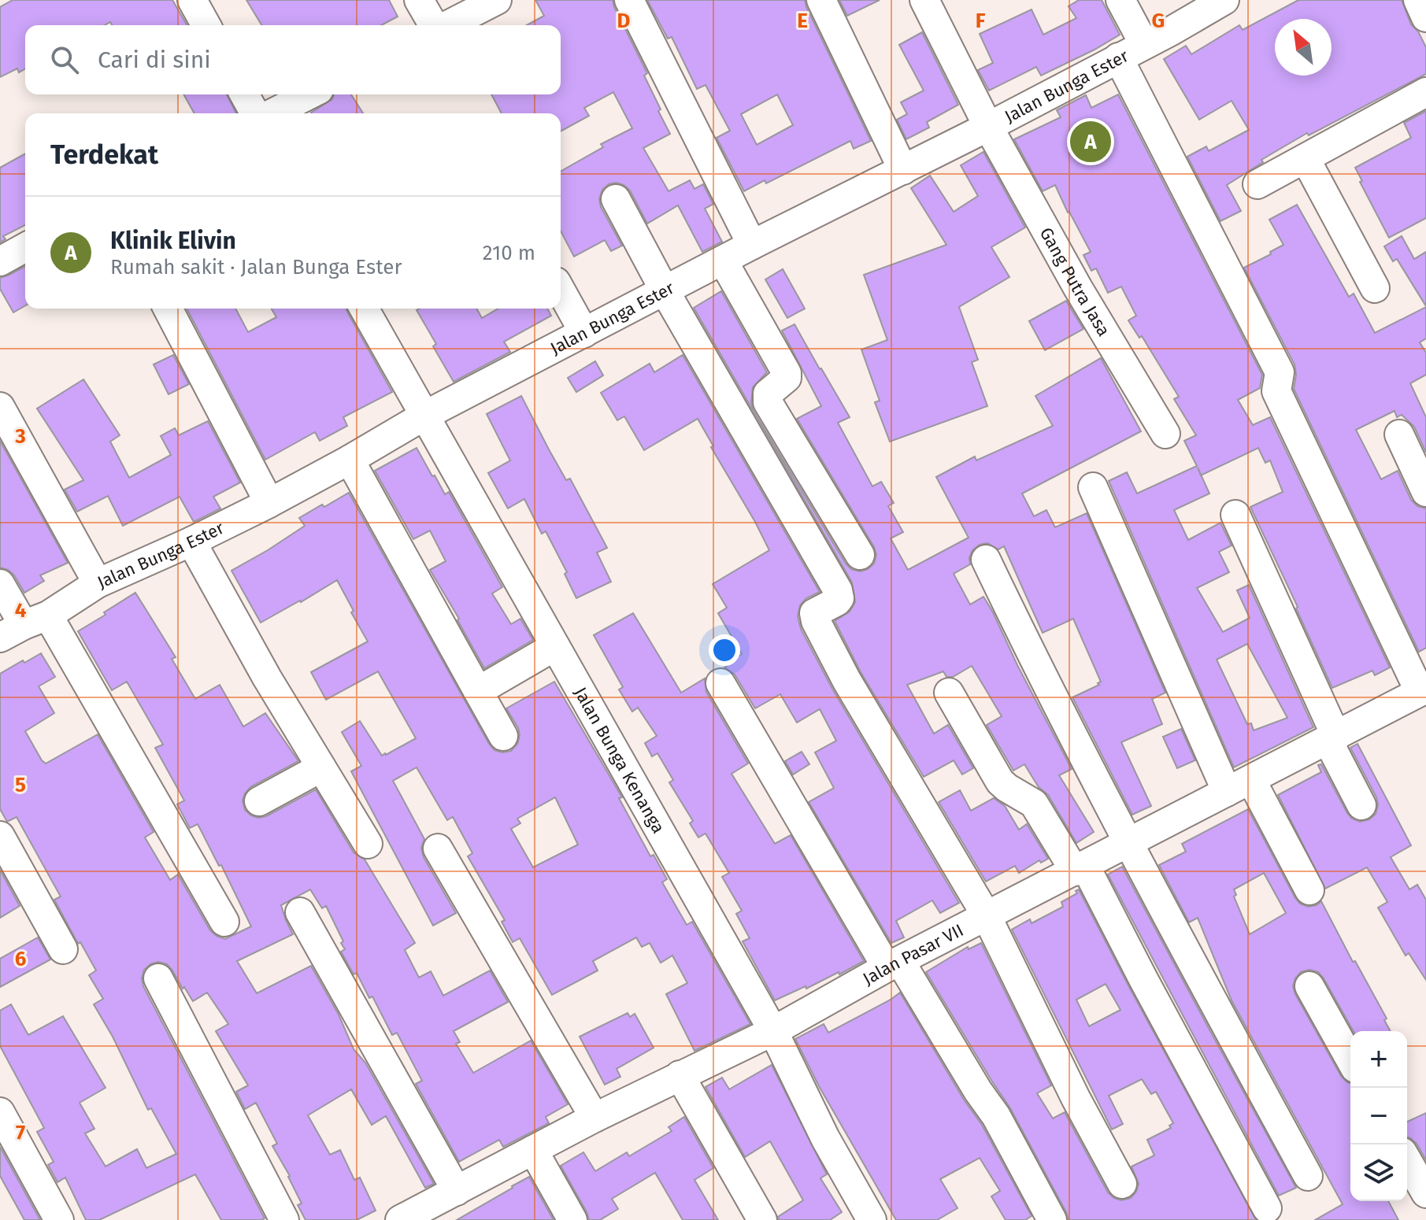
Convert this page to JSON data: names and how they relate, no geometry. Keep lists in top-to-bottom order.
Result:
{
  "streets": {
    "street": [
      "Jalan Bunga Ester",
      "Gang Putra Jasa",
      "Jalan Bunga Kenanga",
      "Jalan Pasar VII"
    ]
  },
  "crossings": [
    ["Jalan Bunga Ester", "Gang Putra Jasa"],
    ["Jalan Bunga Ester", "Jalan Bunga Kenanga"],
    ["Jalan Bunga Kenanga", "Jalan Pasar VII"]
  ],
  "north": "top left",
  "page": {
    "search": "Cari di sini",
    "heading": "Terdekat",
    "pins": "A",
    "list": [
      {
        "mark": "A",
        "name": "Klinik Elivin",
        "note": "Rumah sakit · Jalan Bunga Ester",
        "value": "210 m"
      }
    ],
    "map_buttons": ["+", "−"]
  },
  "grid": {
    "columns": [
      "D",
      "E",
      "F",
      "G"
    ],
    "rows": [
      "3",
      "4",
      "5",
      "6",
      "7"
    ]
  }
}
